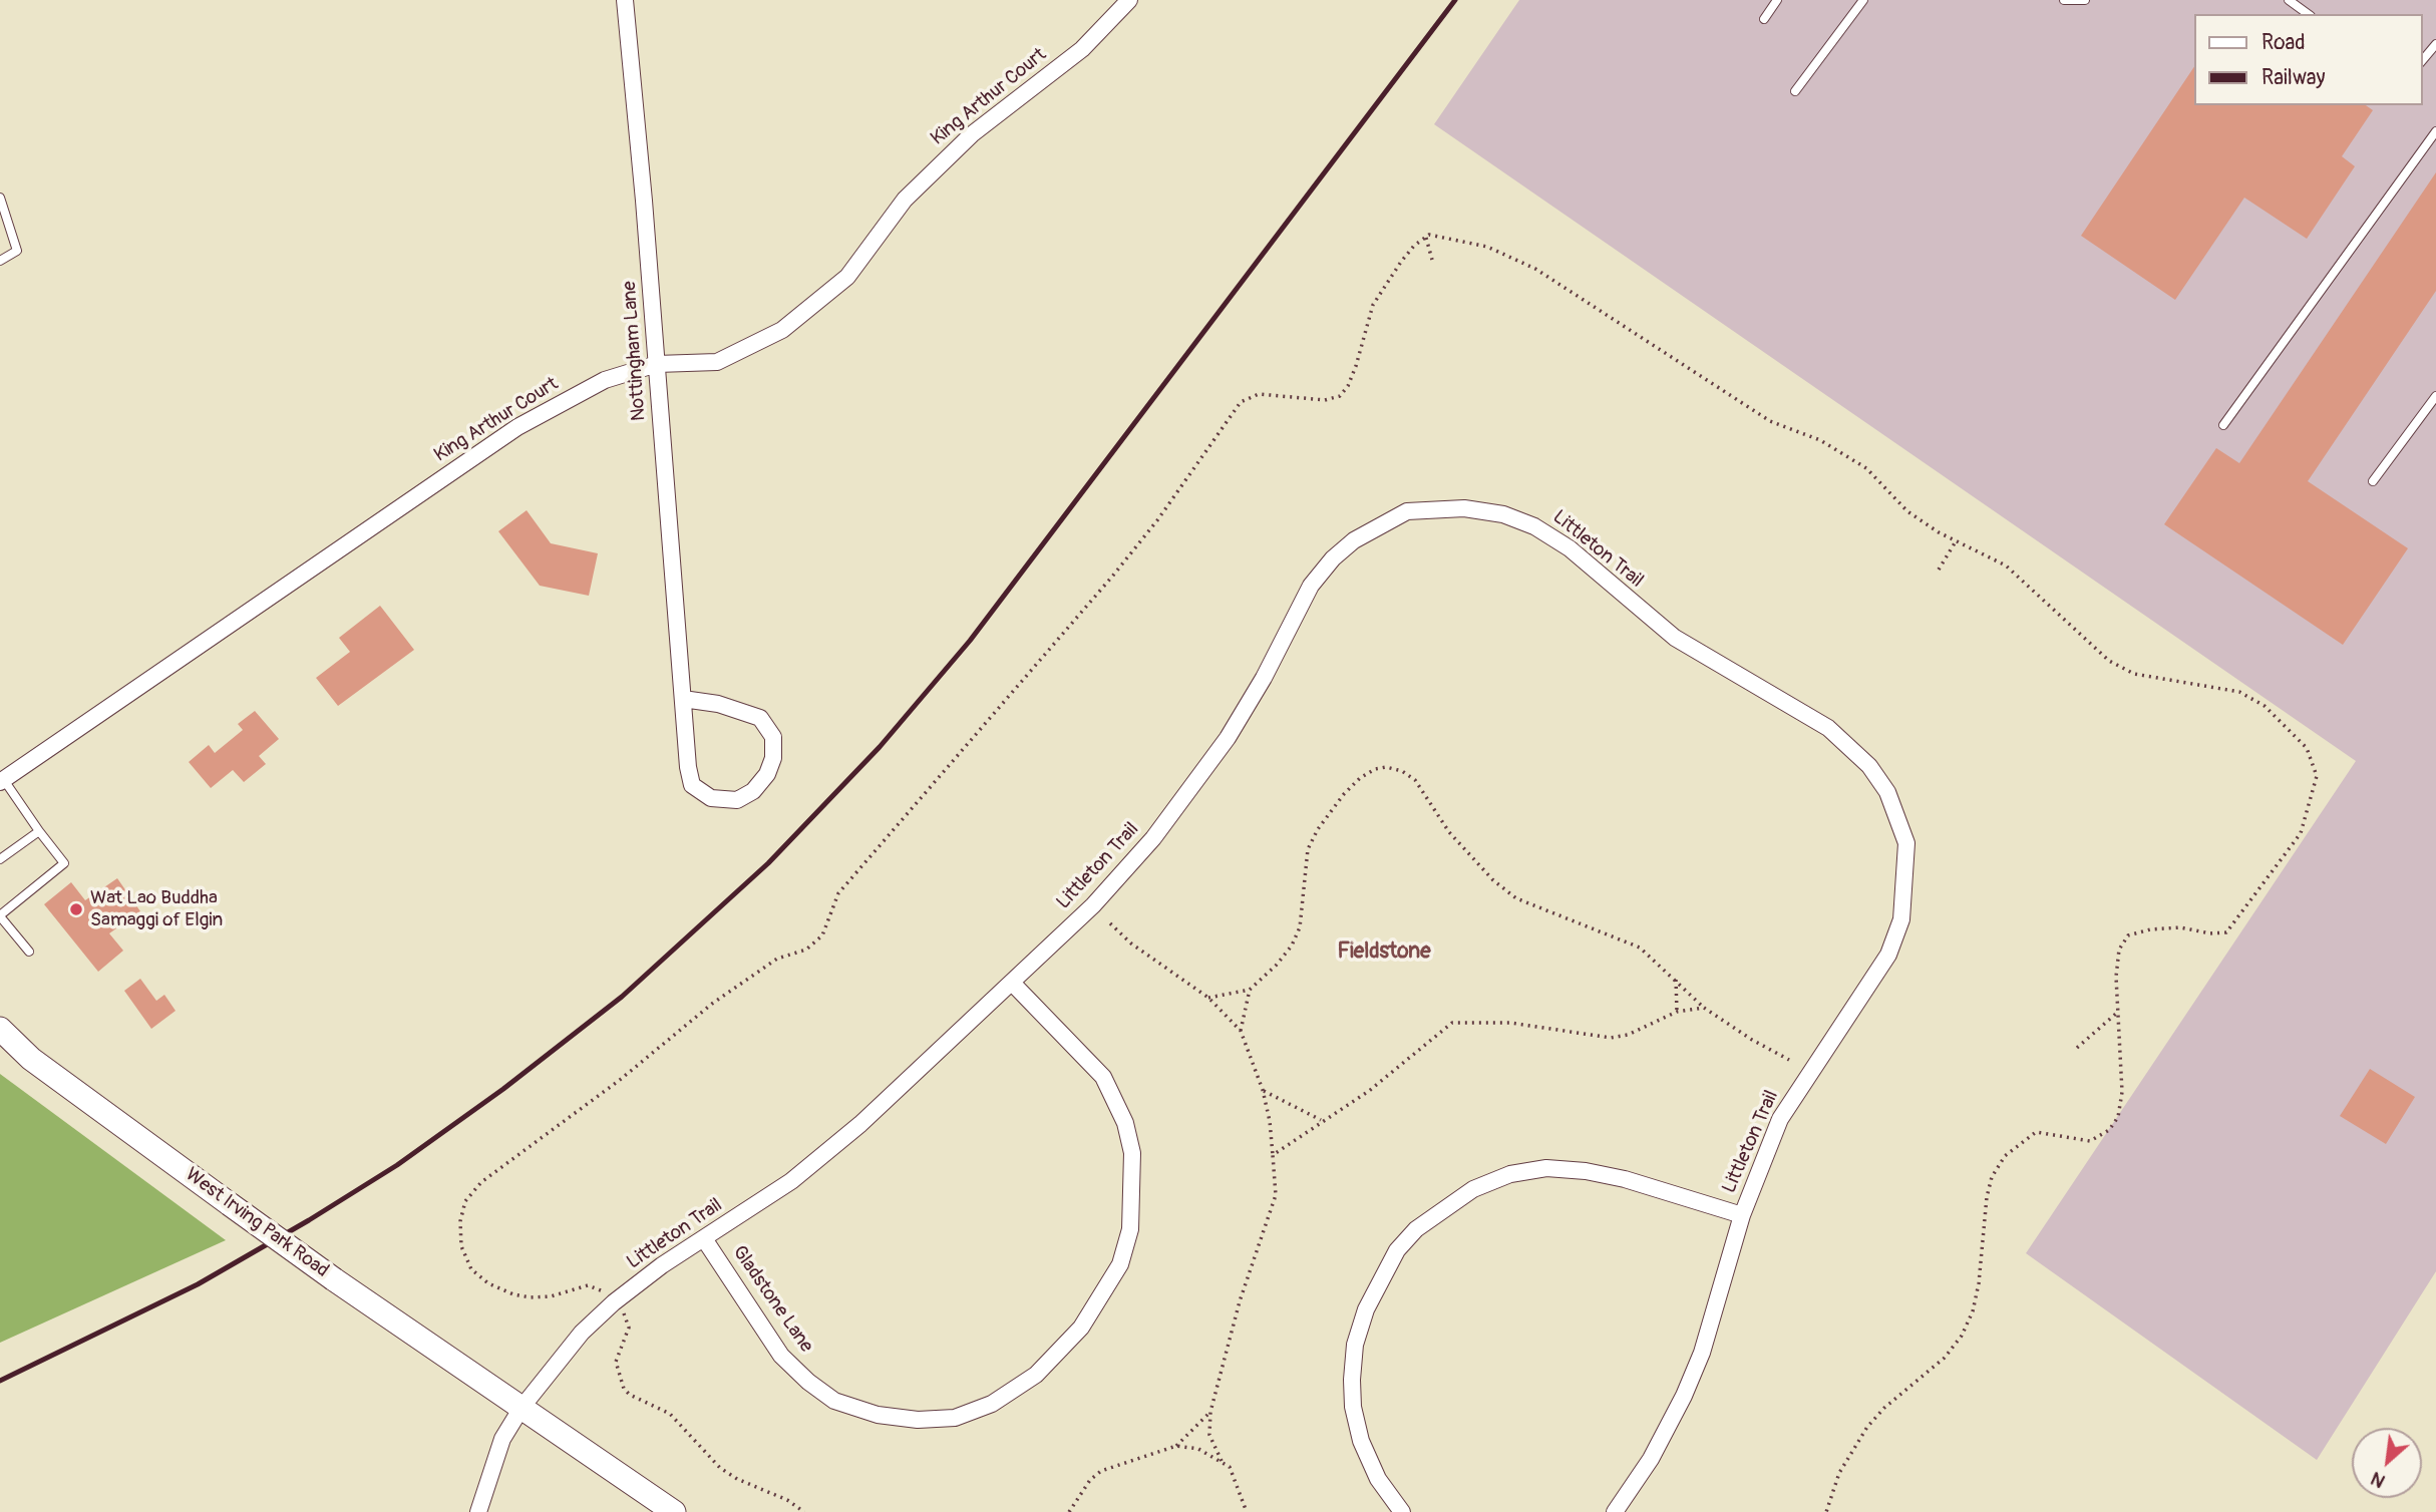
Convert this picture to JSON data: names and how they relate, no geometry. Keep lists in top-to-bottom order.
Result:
{
  "streets": {
    "main road": ["West Irving Park Road"],
    "street": [
      "King Arthur Court",
      "Nottingham Lane",
      "Littleton Trail",
      "Gladstone Lane"
    ]
  },
  "crossings": [
    ["King Arthur Court", "Nottingham Lane"],
    ["Littleton Trail", "West Irving Park Road"],
    ["Littleton Trail", "Gladstone Lane"]
  ],
  "districts": ["Fieldstone"],
  "places": ["Wat Lao Buddha Samaggi of Elgin"],
  "legend": ["Road", "Railway"],
  "north": "bottom left"
}
